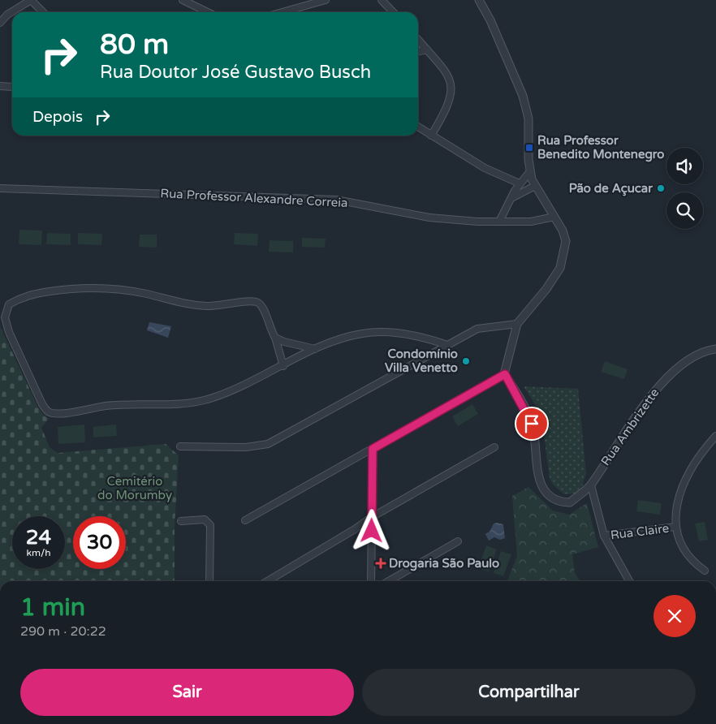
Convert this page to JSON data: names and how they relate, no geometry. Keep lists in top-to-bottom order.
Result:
{
  "streets": {
    "street": ["Rua Professor Alexandre Correia", "Rua Ambrizette", "Rua Claire"]
  },
  "parks": ["Cemitério do Morumby"],
  "places": {
    "transit": ["Rua Professor Benedito Montenegro"],
    "other": ["Pão de Açucar", "Condomínio Villa Venetto"],
    "health": ["Drogaria São Paulo"]
  },
  "page": {
    "turn": ["80 m", "Rua Doutor José Gustavo Busch"],
    "then": "Depois",
    "speed": "24 km/h",
    "limit": "30",
    "heading": ["1 min", "290 m · 20:22"],
    "buttons": ["Sair", "Compartilhar"]
  }
}
